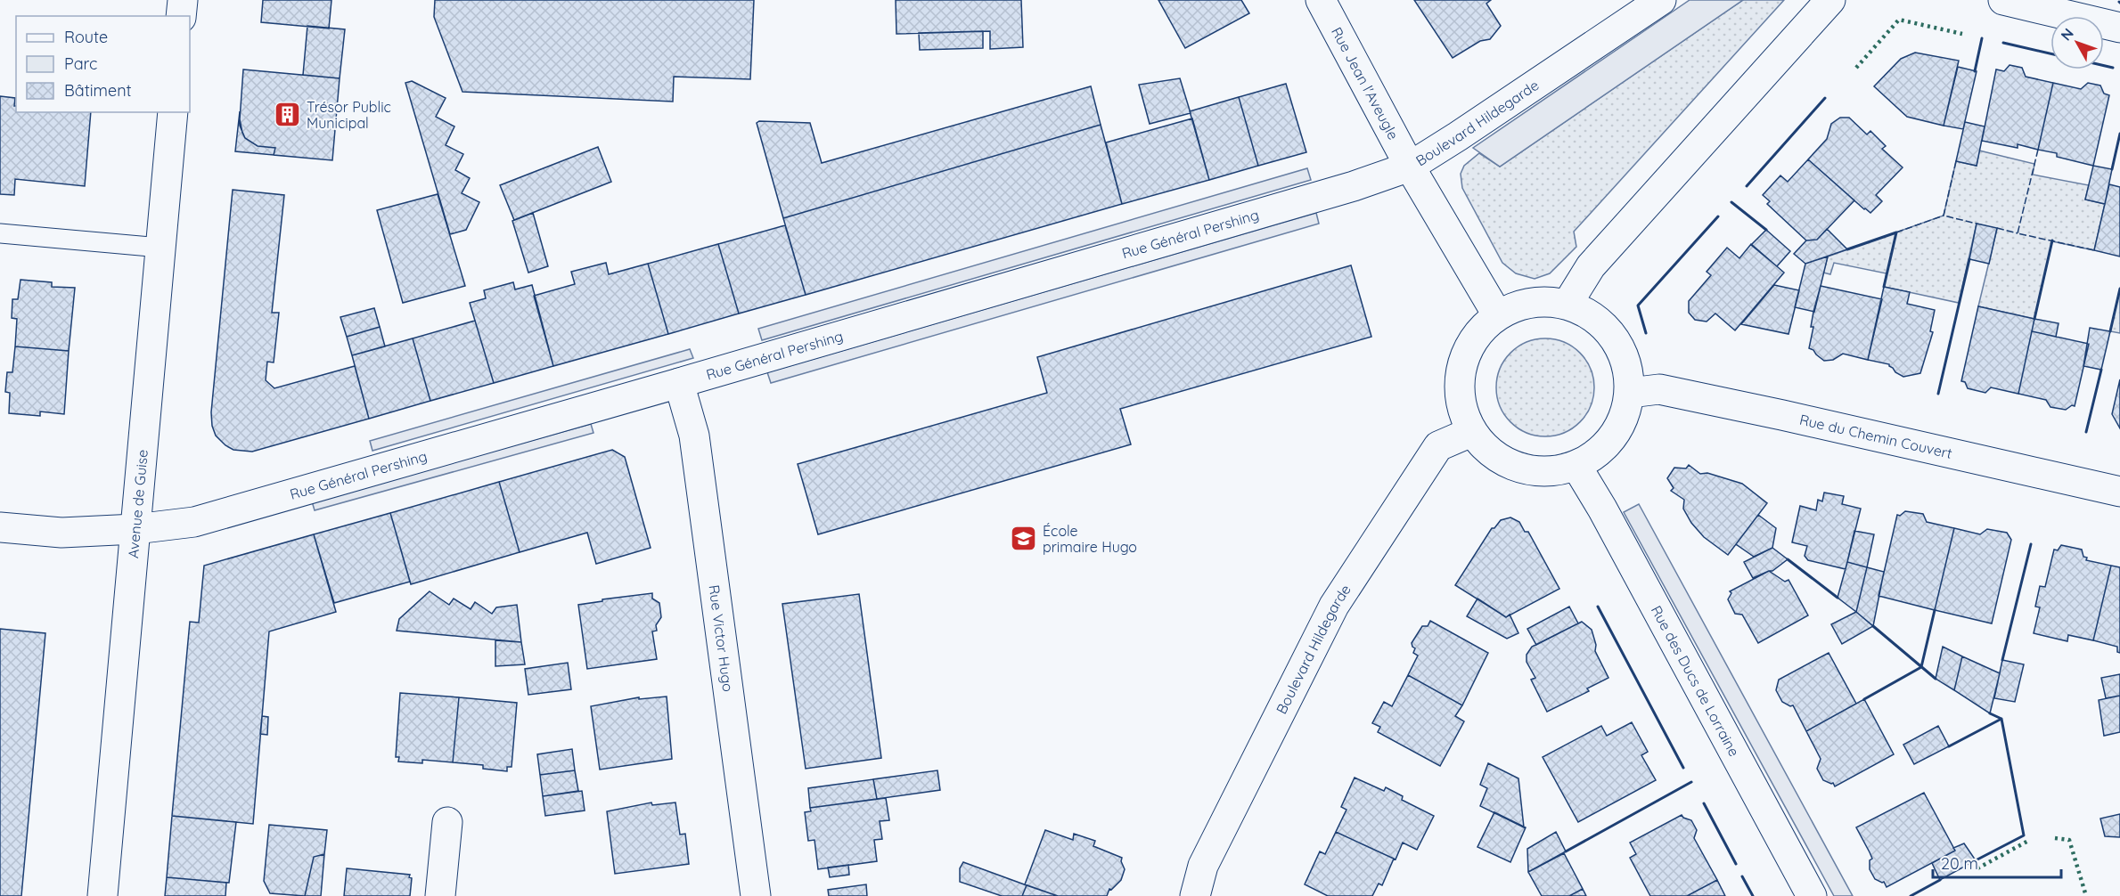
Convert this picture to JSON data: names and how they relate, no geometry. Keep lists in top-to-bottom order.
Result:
{
  "streets": {
    "street": [
      "Rue Jean l'Aveugle",
      "Boulevard Hildegarde",
      "Rue Général Pershing",
      "Rue du Chemin Couvert",
      "Avenue de Guise",
      "Rue Victor Hugo",
      "Rue des Ducs de Lorraine"
    ]
  },
  "crossings": [
    ["Rue Jean l'Aveugle", "Boulevard Hildegarde"],
    ["Rue Jean l'Aveugle", "Rue Général Pershing"],
    ["Boulevard Hildegarde", "Rue Général Pershing"],
    ["Boulevard Hildegarde", "Rue du Chemin Couvert"],
    ["Boulevard Hildegarde", "Rue des Ducs de Lorraine"],
    ["Rue Général Pershing", "Avenue de Guise"],
    ["Rue Général Pershing", "Rue Victor Hugo"],
    ["Rue du Chemin Couvert", "Rue des Ducs de Lorraine"]
  ],
  "places": {
    "building": ["Trésor Public Municipal"],
    "school or university": ["École primaire Hugo"]
  },
  "legend": ["Route", "Parc", "Bâtiment"],
  "scale_bar": "20 m",
  "north": "top left"
}
